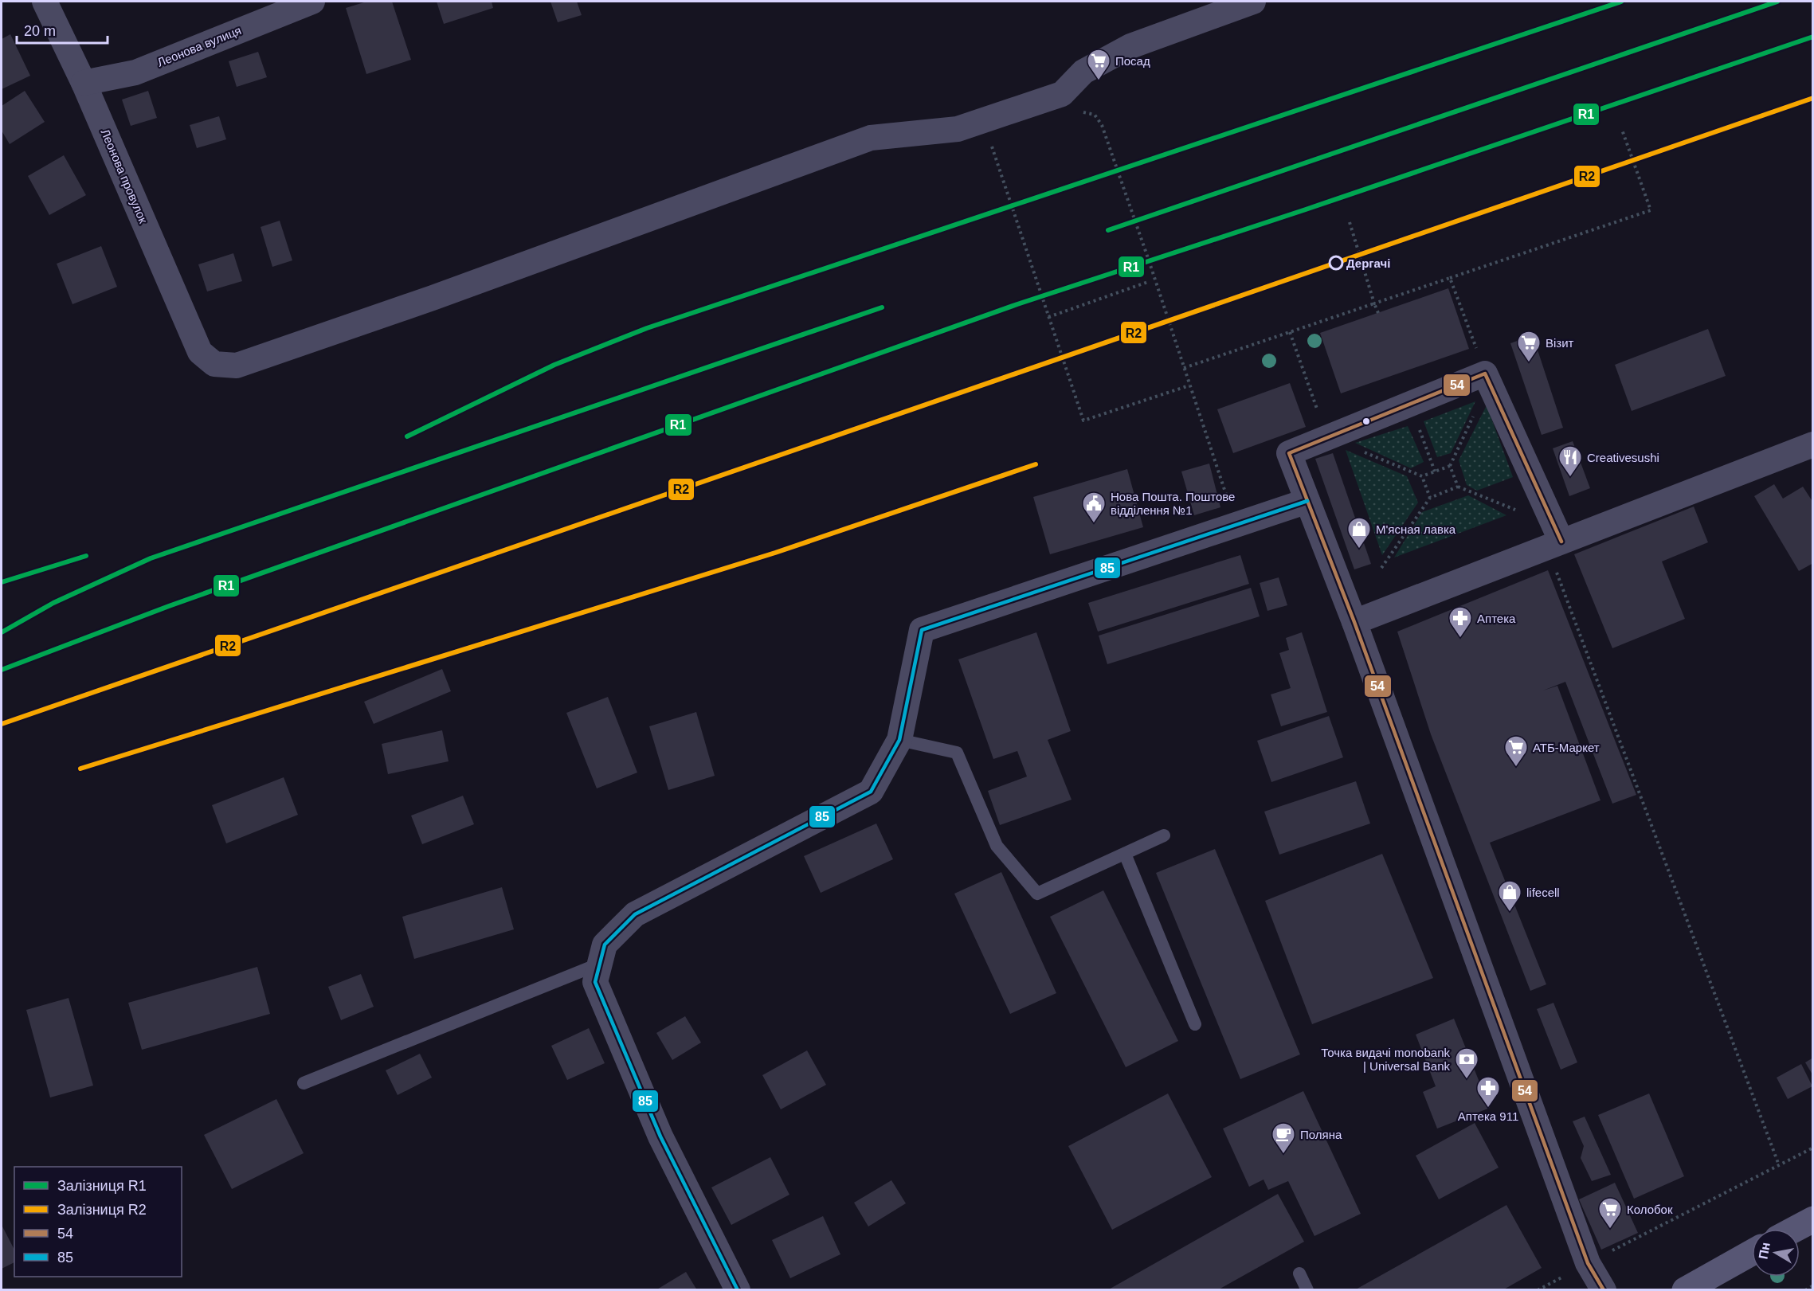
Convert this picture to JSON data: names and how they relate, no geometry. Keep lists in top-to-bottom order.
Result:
{
  "streets": {
    "street": ["Леонова вулиця", "Леонова провулок"]
  },
  "crossings": [
    ["Леонова вулиця", "Леонова провулок"]
  ],
  "places": {
    "supermarket": [
      "Посад",
      "Візит",
      "АТБ-Маркет",
      "Колобок"
    ],
    "other": ["Дергачі"],
    "restaurant": ["Creativesushi"],
    "public building": ["Нова Пошта. Поштове відділення №1"],
    "shop": ["М'ясная лавка", "lifecell"],
    "pharmacy": ["Аптека", "Аптека 911"],
    "bank": ["Точка видачі monobank | Universal Bank"],
    "cafe": ["Поляна"]
  },
  "lines": [
    "rail line R1",
    "rail line R2",
    "transit line 54",
    "transit line 85"
  ],
  "legend": [
    "Залізниця R1",
    "Залізниця R2",
    "54",
    "85"
  ],
  "scale_bar": "20 m",
  "north": "left"
}
